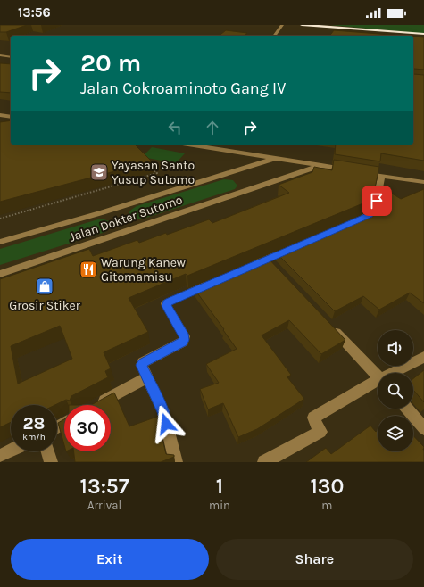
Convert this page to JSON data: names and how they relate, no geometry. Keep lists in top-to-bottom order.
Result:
{
  "streets": {
    "street": ["Jalan Dokter Sutomo"]
  },
  "places": {
    "school or university": ["Yayasan Santo Yusup Sutomo"],
    "restaurant": ["Warung Kanew Gitomamisu"],
    "shop": ["Grosir Stiker"]
  },
  "page": {
    "status": "13:56",
    "turn": ["20 m", "Jalan Cokroaminoto Gang IV"],
    "speed": "28 km/h",
    "limit": "30",
    "eta": [
      "13:57",
      "Arrival",
      "1",
      "min",
      "130",
      "m"
    ],
    "buttons": ["Exit", "Share"]
  }
}
